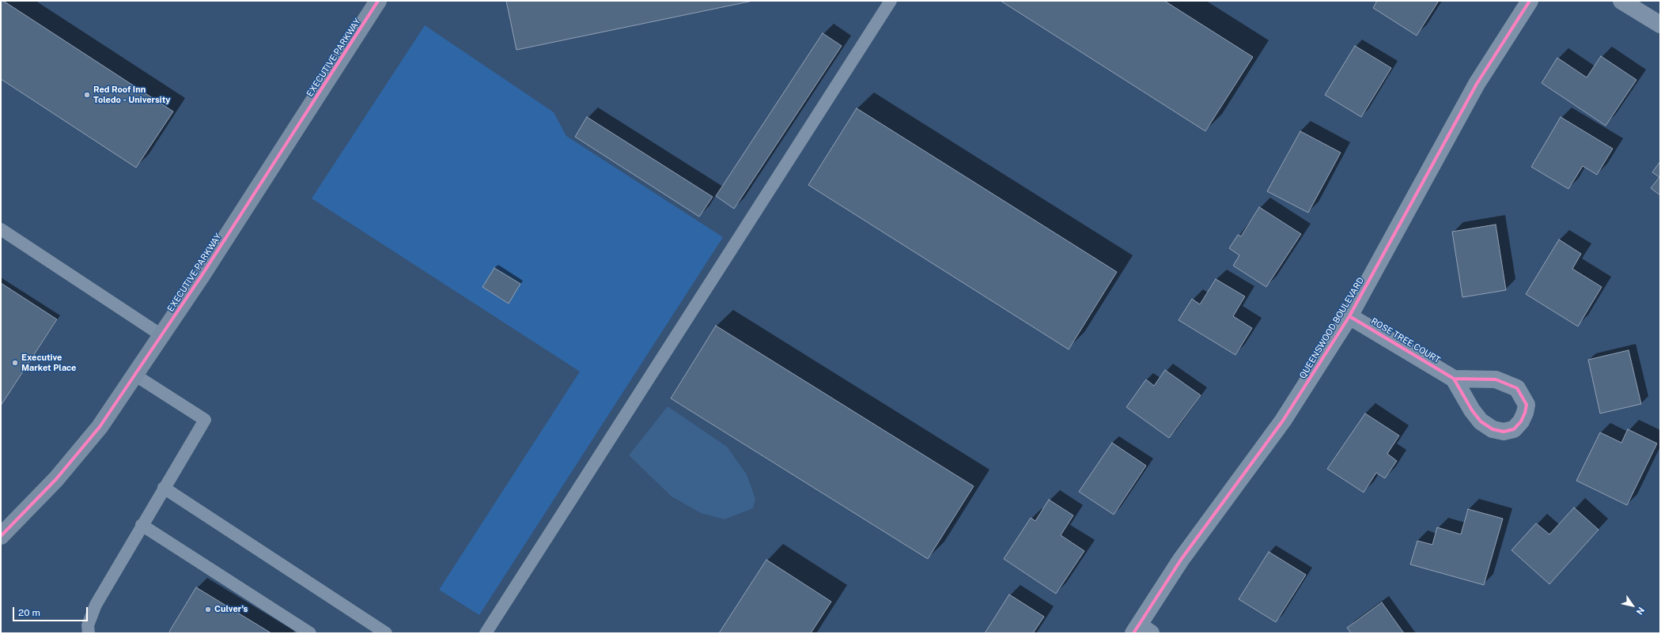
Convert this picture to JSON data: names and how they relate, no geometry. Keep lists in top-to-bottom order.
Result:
{
  "streets": {
    "street": ["EXECUTIVE PARKWAY", "QUEENSWOOD BOULEVARD", "ROSE TREE COURT"]
  },
  "crossings": [
    ["QUEENSWOOD BOULEVARD", "ROSE TREE COURT"]
  ],
  "places": ["Red Roof Inn Toledo - University", "Executive Market Place", "Culver's"],
  "scale_bar": "20 m",
  "north": "bottom right"
}
